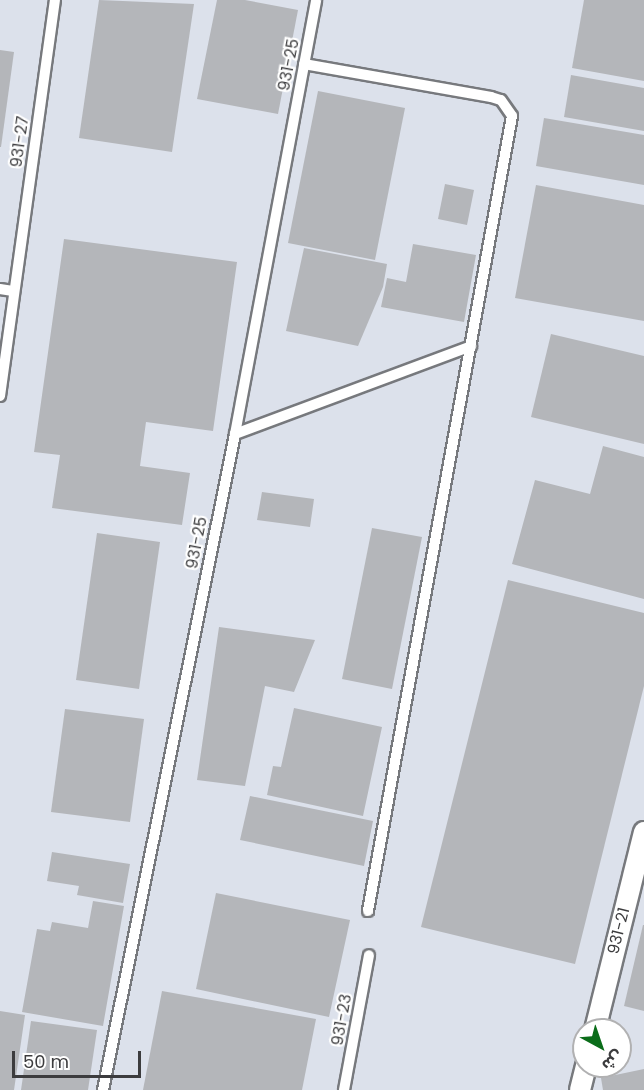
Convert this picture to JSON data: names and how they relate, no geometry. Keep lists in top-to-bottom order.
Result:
{
  "streets": {
    "street": ["931-21"],
    "lane": ["931-25", "931-27", "931-23"]
  },
  "scale_bar": "50 m",
  "north": "bottom right"
}
